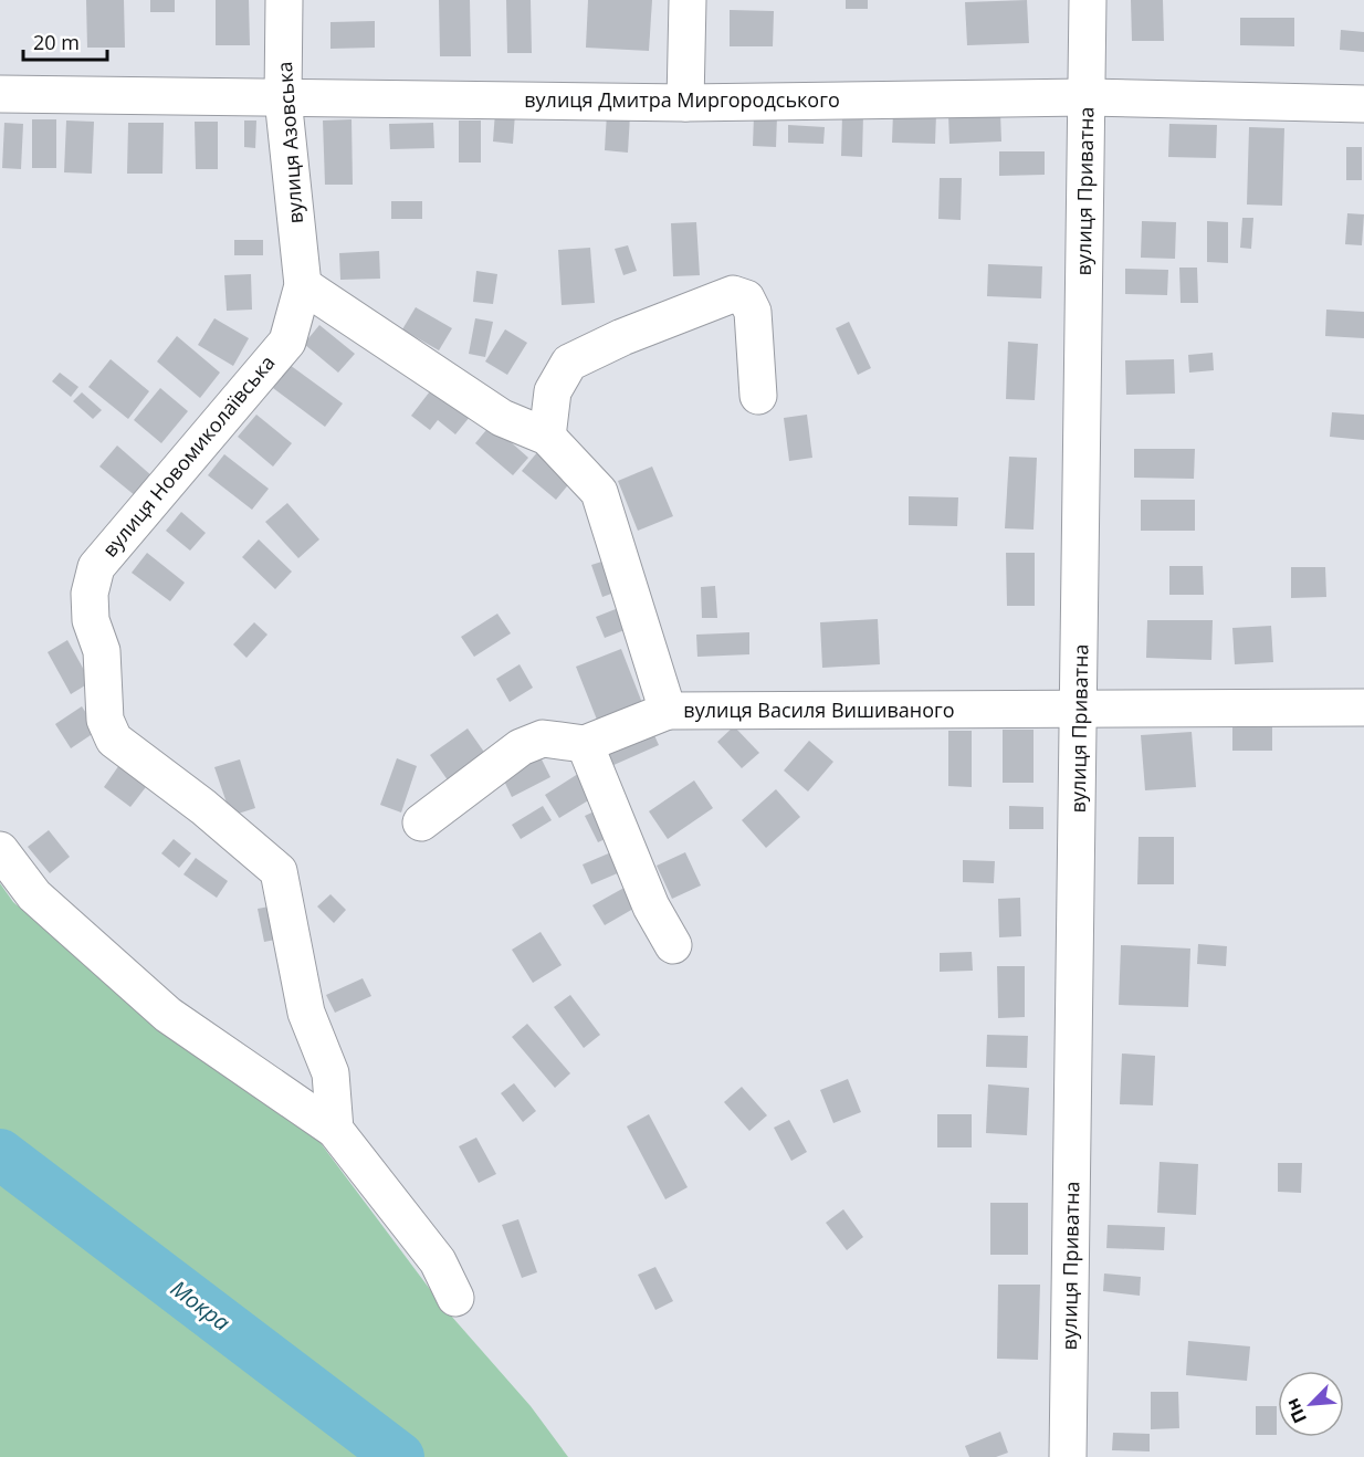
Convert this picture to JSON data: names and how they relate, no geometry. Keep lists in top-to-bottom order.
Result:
{
  "streets": {
    "street": [
      "вулиця Дмитра Миргородського",
      "вулиця Азовська",
      "вулиця Приватна",
      "вулиця Новомиколаївська",
      "вулиця Василя Вишиваного"
    ]
  },
  "crossings": [
    ["вулиця Дмитра Миргородського", "вулиця Азовська"],
    ["вулиця Дмитра Миргородського", "вулиця Приватна"],
    ["вулиця Азовська", "вулиця Новомиколаївська"],
    ["вулиця Азовська", "вулиця Василя Вишиваного"],
    ["вулиця Приватна", "вулиця Василя Вишиваного"],
    ["вулиця Новомиколаївська", "вулиця Василя Вишиваного"]
  ],
  "water": ["Мокра"],
  "scale_bar": "20 m",
  "north": "bottom left"
}
